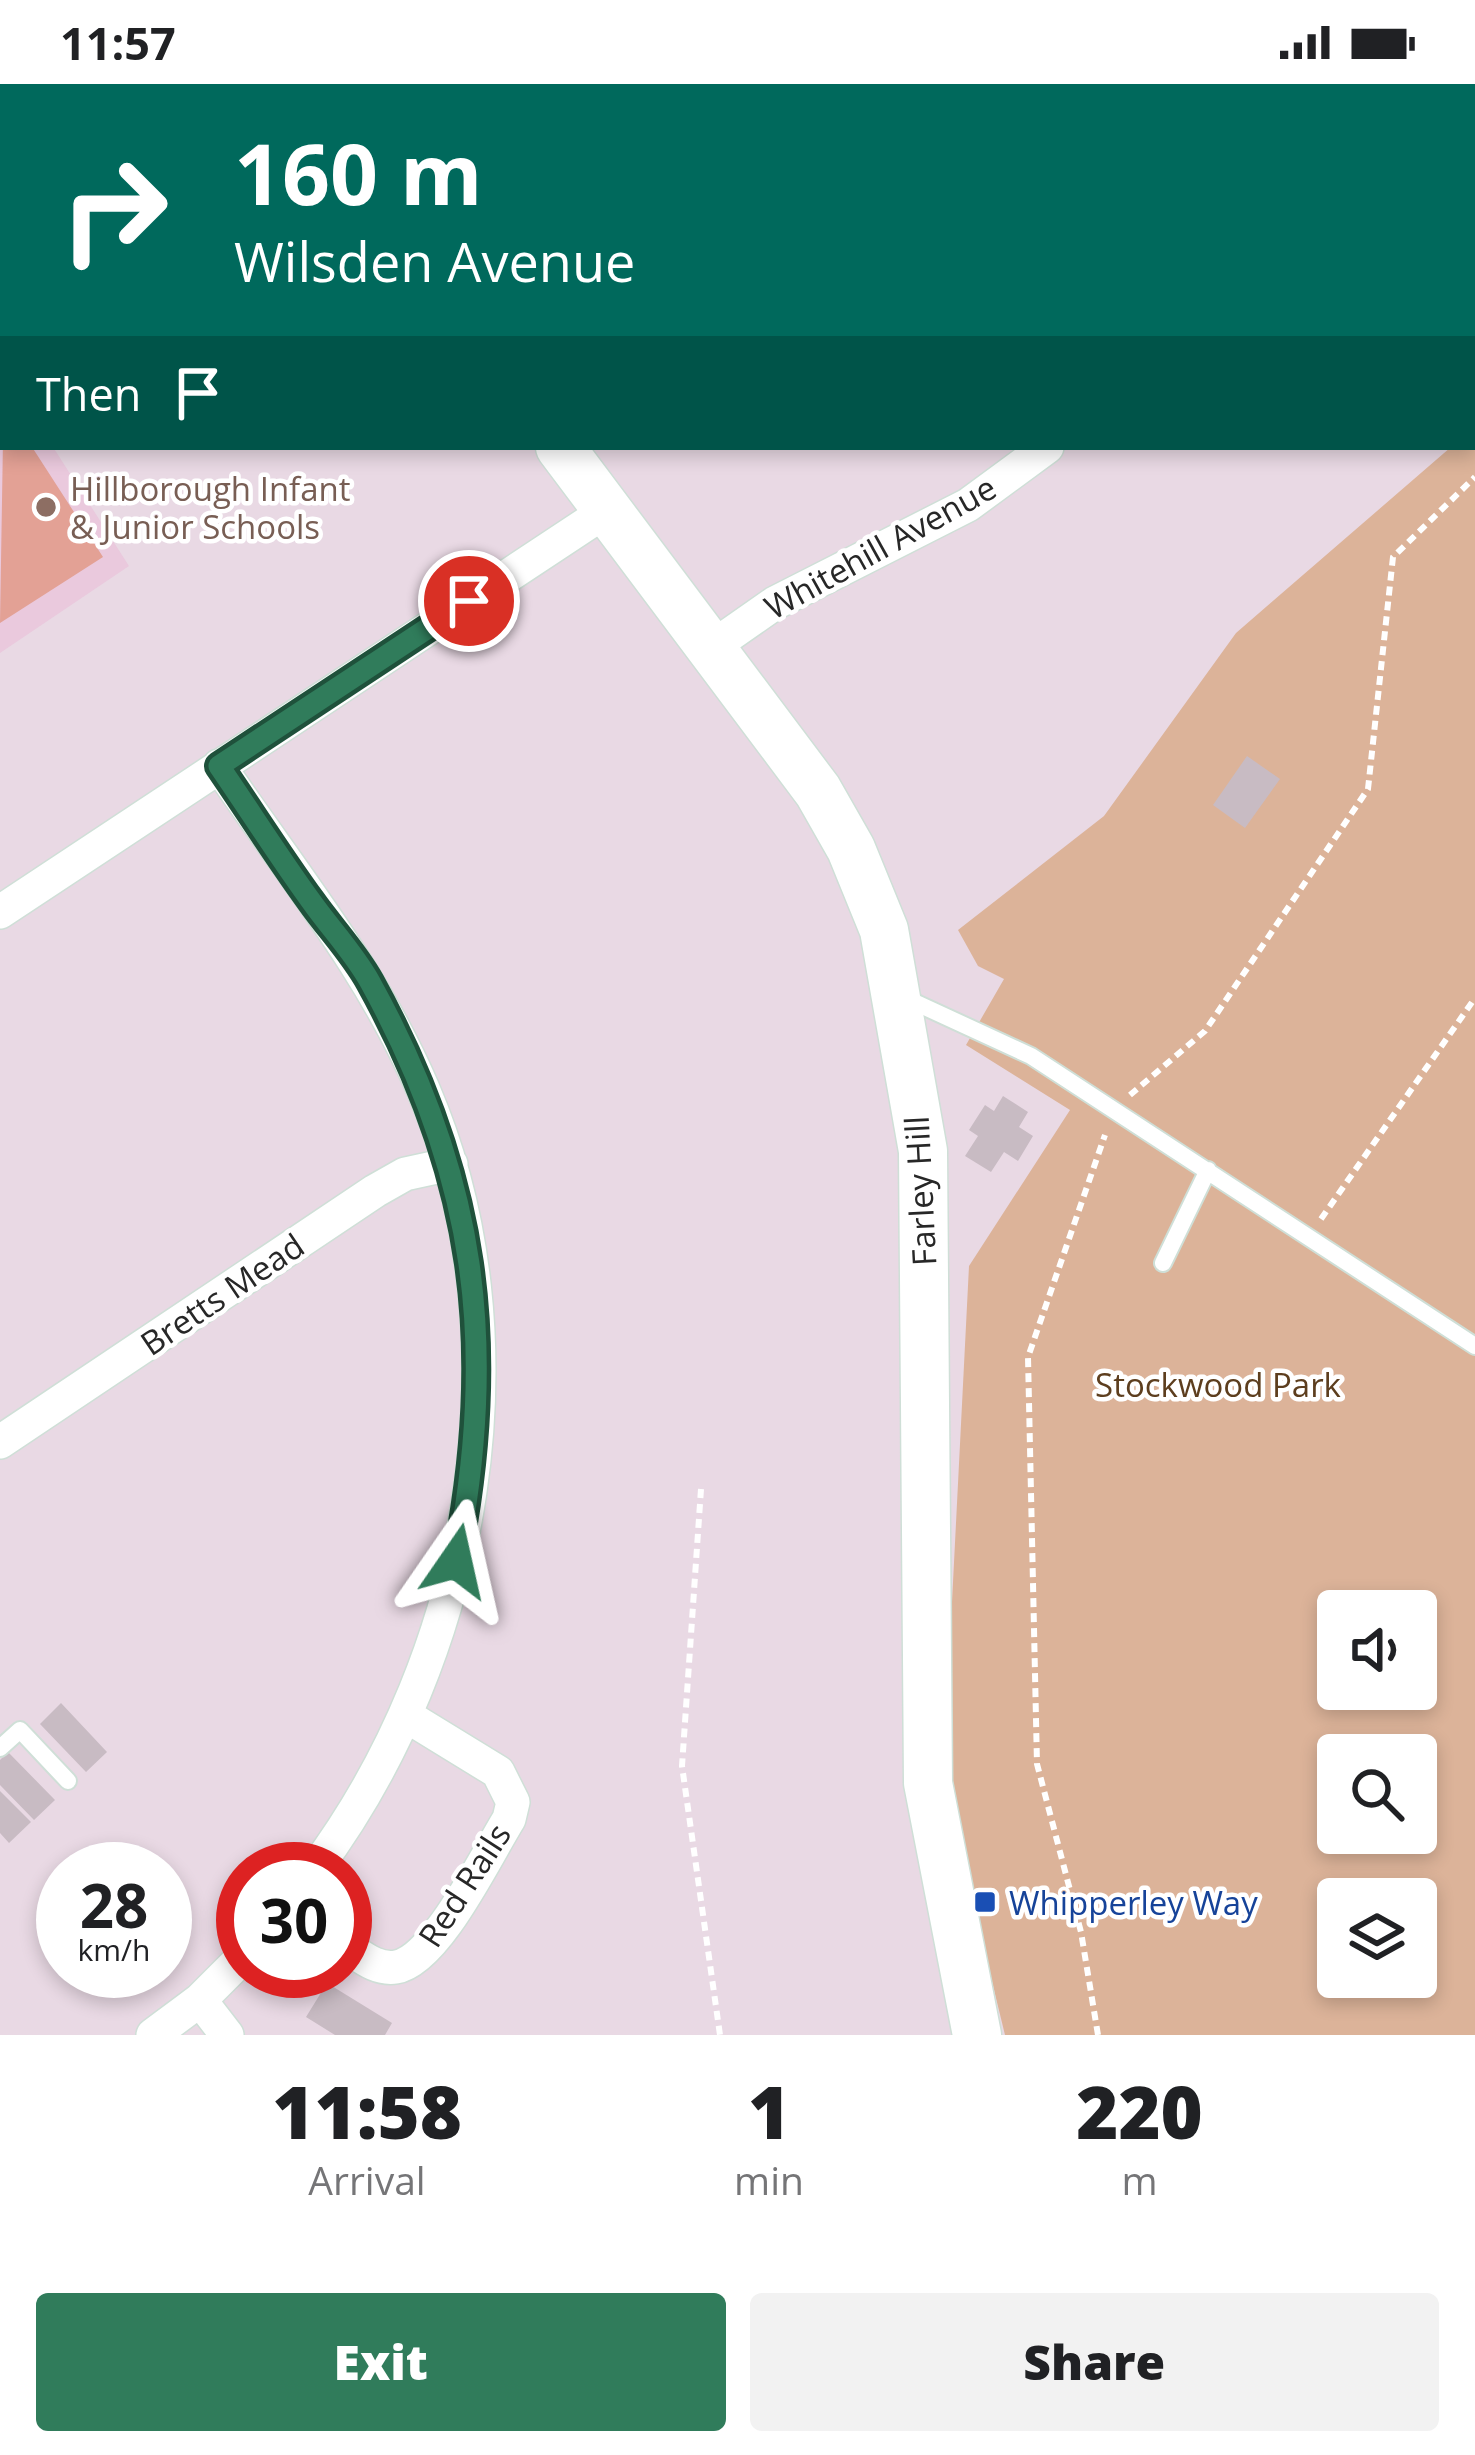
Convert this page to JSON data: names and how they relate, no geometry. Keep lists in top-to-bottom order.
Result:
{
  "streets": {
    "main road": ["Farley Hill"],
    "street": ["Whitehill Avenue", "Bretts Mead", "Red Rails"]
  },
  "crossings": [
    ["Whitehill Avenue", "Farley Hill"]
  ],
  "parks": ["Stockwood Park"],
  "places": {
    "other": ["Hillborough Infant & Junior Schools"],
    "transit": ["Whipperley Way"]
  },
  "page": {
    "status": "11:57",
    "turn": ["160 m", "Wilsden Avenue"],
    "then": "Then",
    "speed": "28 km/h",
    "limit": "30",
    "eta": [
      "11:58",
      "Arrival",
      "1",
      "min",
      "220",
      "m"
    ],
    "buttons": ["Exit", "Share"]
  }
}
